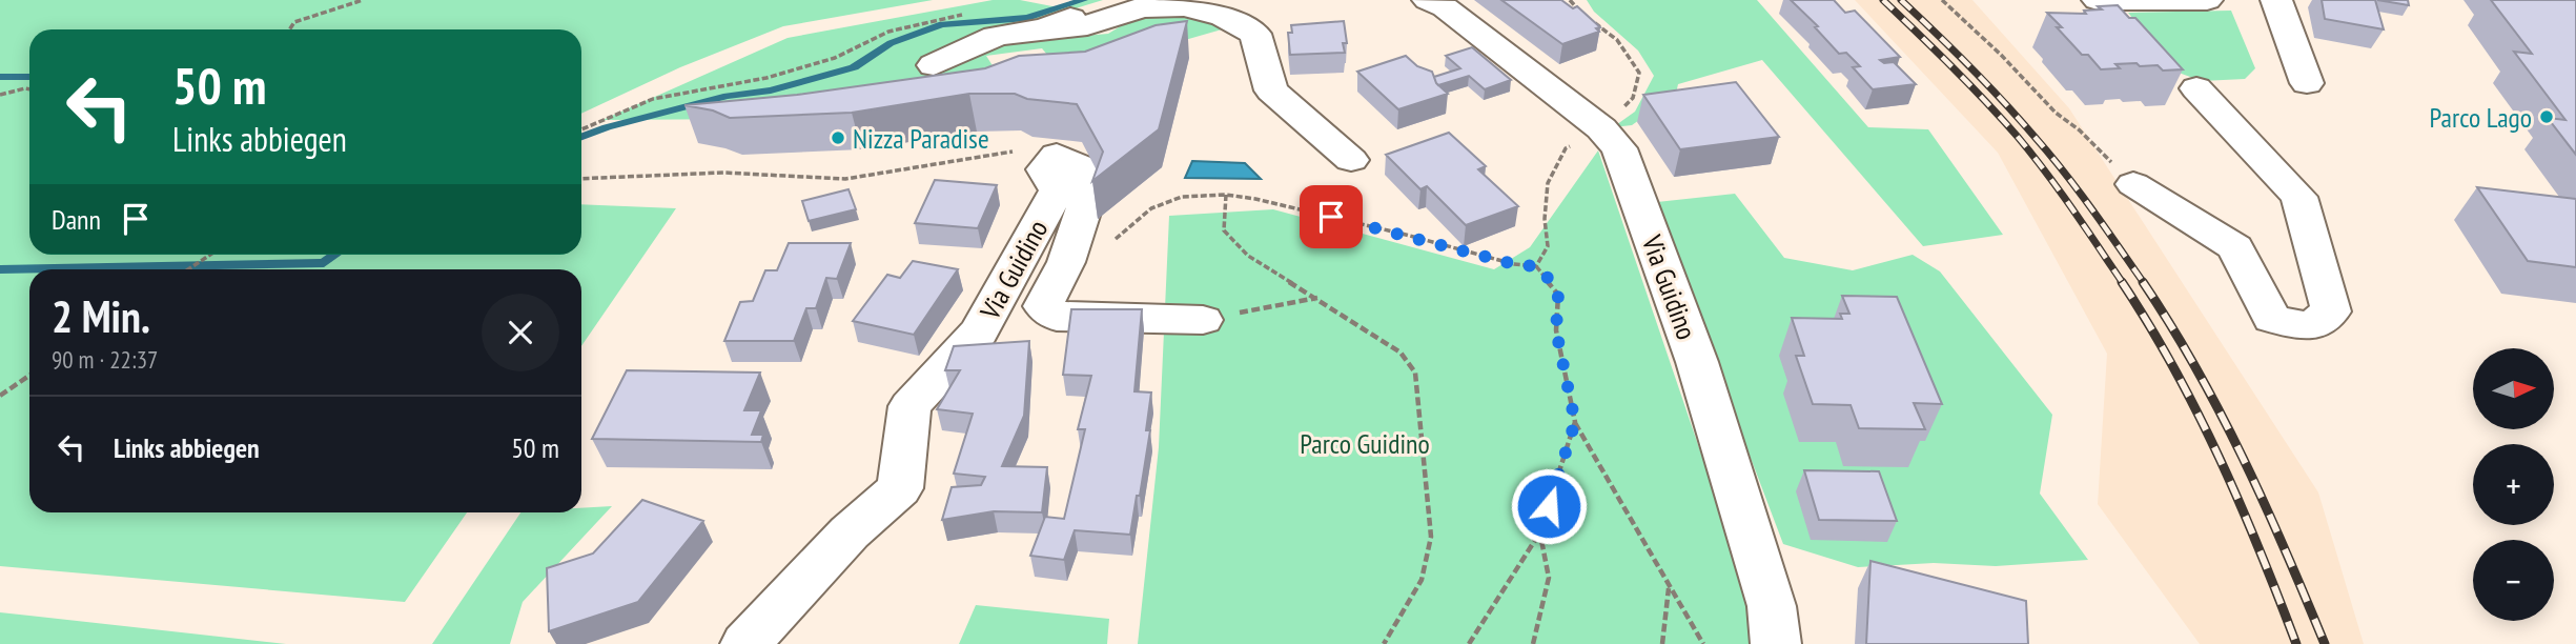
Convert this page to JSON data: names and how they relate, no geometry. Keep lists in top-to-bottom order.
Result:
{
  "streets": {
    "street": ["Via Guidino"]
  },
  "parks": ["Parco Guidino"],
  "places": ["Parco Lago", "Nizza Paradise"],
  "north": "right",
  "page": {
    "turn": ["50 m", "Links abbiegen"],
    "then": "Dann",
    "heading": ["2 Min.", "90 m · 22:37"],
    "map_buttons": ["+", "−"],
    "list": [
      {
        "name": "Links abbiegen",
        "value": "50 m"
      }
    ]
  }
}
